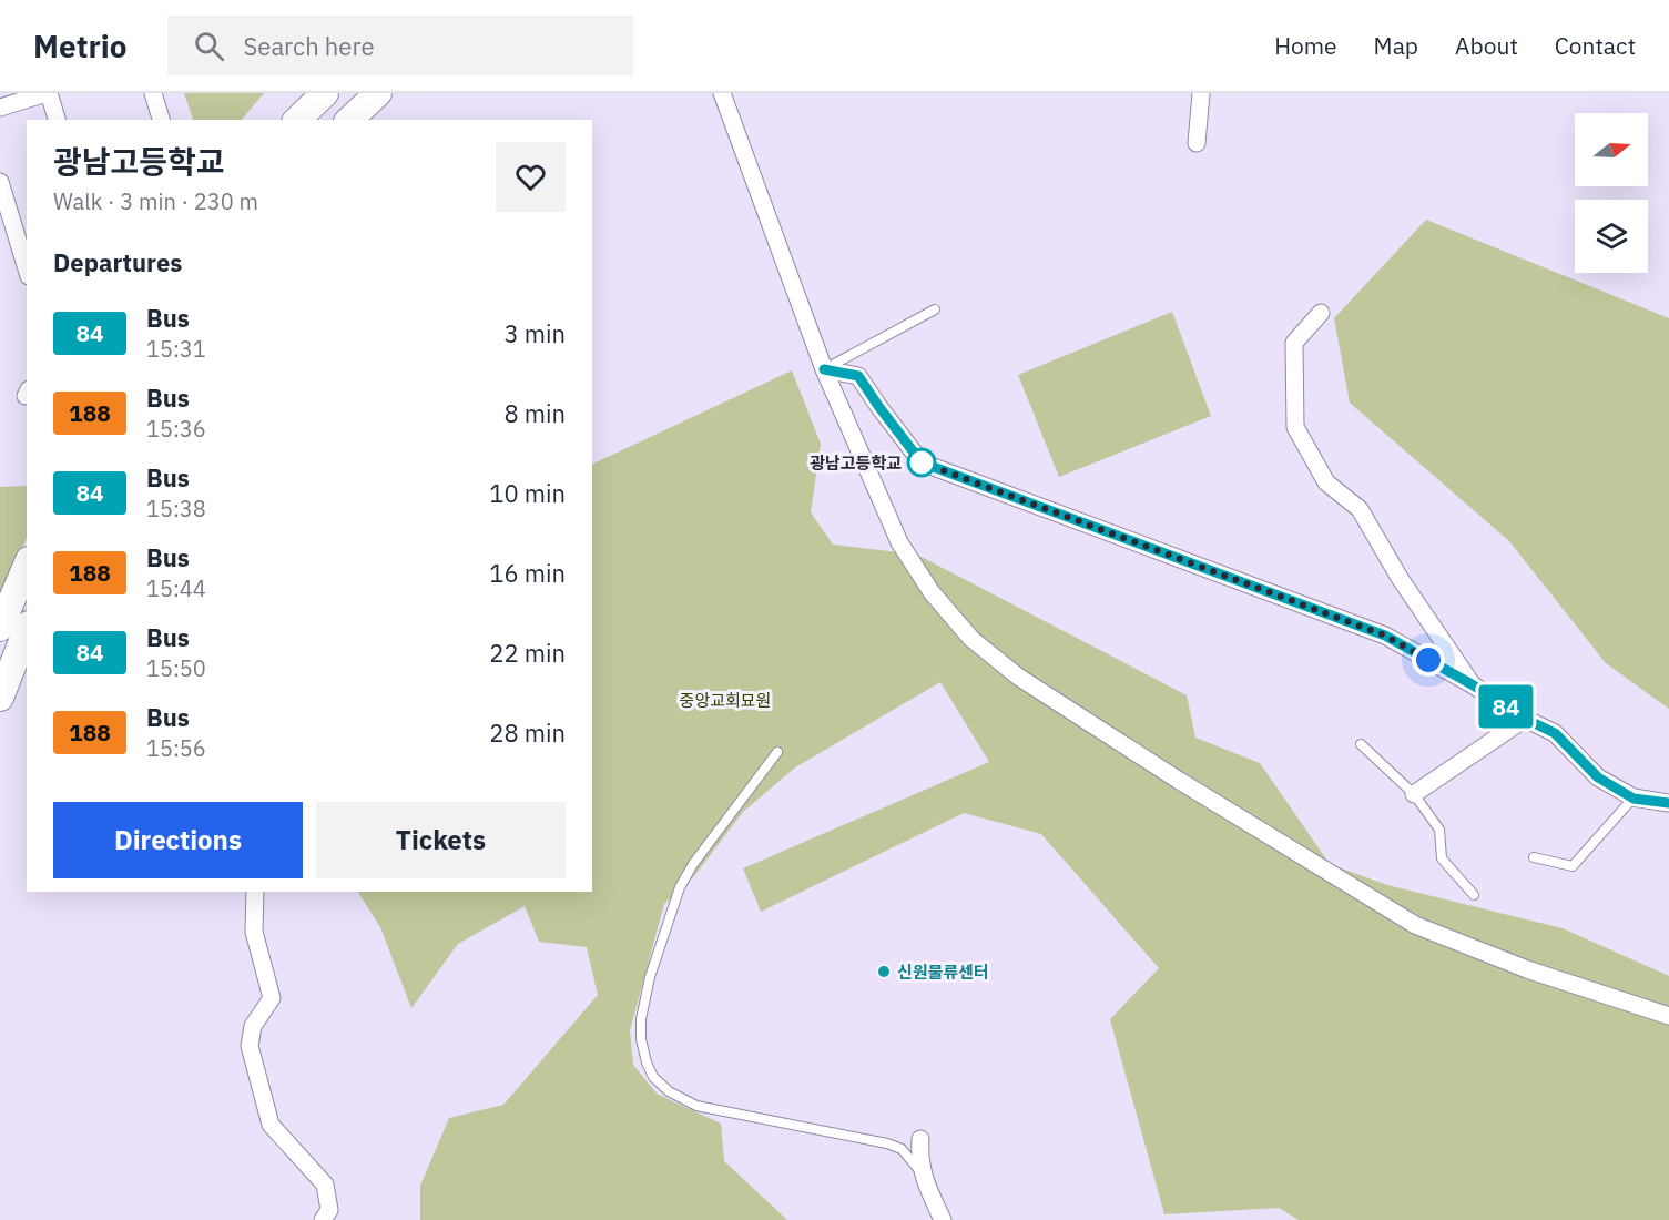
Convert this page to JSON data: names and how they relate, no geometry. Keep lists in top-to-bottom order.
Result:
{
  "parks": ["중앙교회묘원"],
  "places": ["광남고등학교", "신원물류센터"],
  "lines": ["bus line 84"],
  "north": "right",
  "page": {
    "header": "Metrio",
    "search": "Search here",
    "nav": [
      "Home",
      "Map",
      "About",
      "Contact"
    ],
    "on_map": "84",
    "heading": [
      ["광남고등학교", "Walk · 3 min · 230 m"],
      "Departures"
    ],
    "list": [
      {
        "mark": "84",
        "name": "Bus",
        "note": "15:31",
        "value": "3 min"
      },
      {
        "mark": "188",
        "name": "Bus",
        "note": "15:36",
        "value": "8 min"
      },
      {
        "mark": "84",
        "name": "Bus",
        "note": "15:38",
        "value": "10 min"
      },
      {
        "mark": "188",
        "name": "Bus",
        "note": "15:44",
        "value": "16 min"
      },
      {
        "mark": "84",
        "name": "Bus",
        "note": "15:50",
        "value": "22 min"
      },
      {
        "mark": "188",
        "name": "Bus",
        "note": "15:56",
        "value": "28 min"
      }
    ],
    "buttons": ["Directions", "Tickets"]
  }
}
